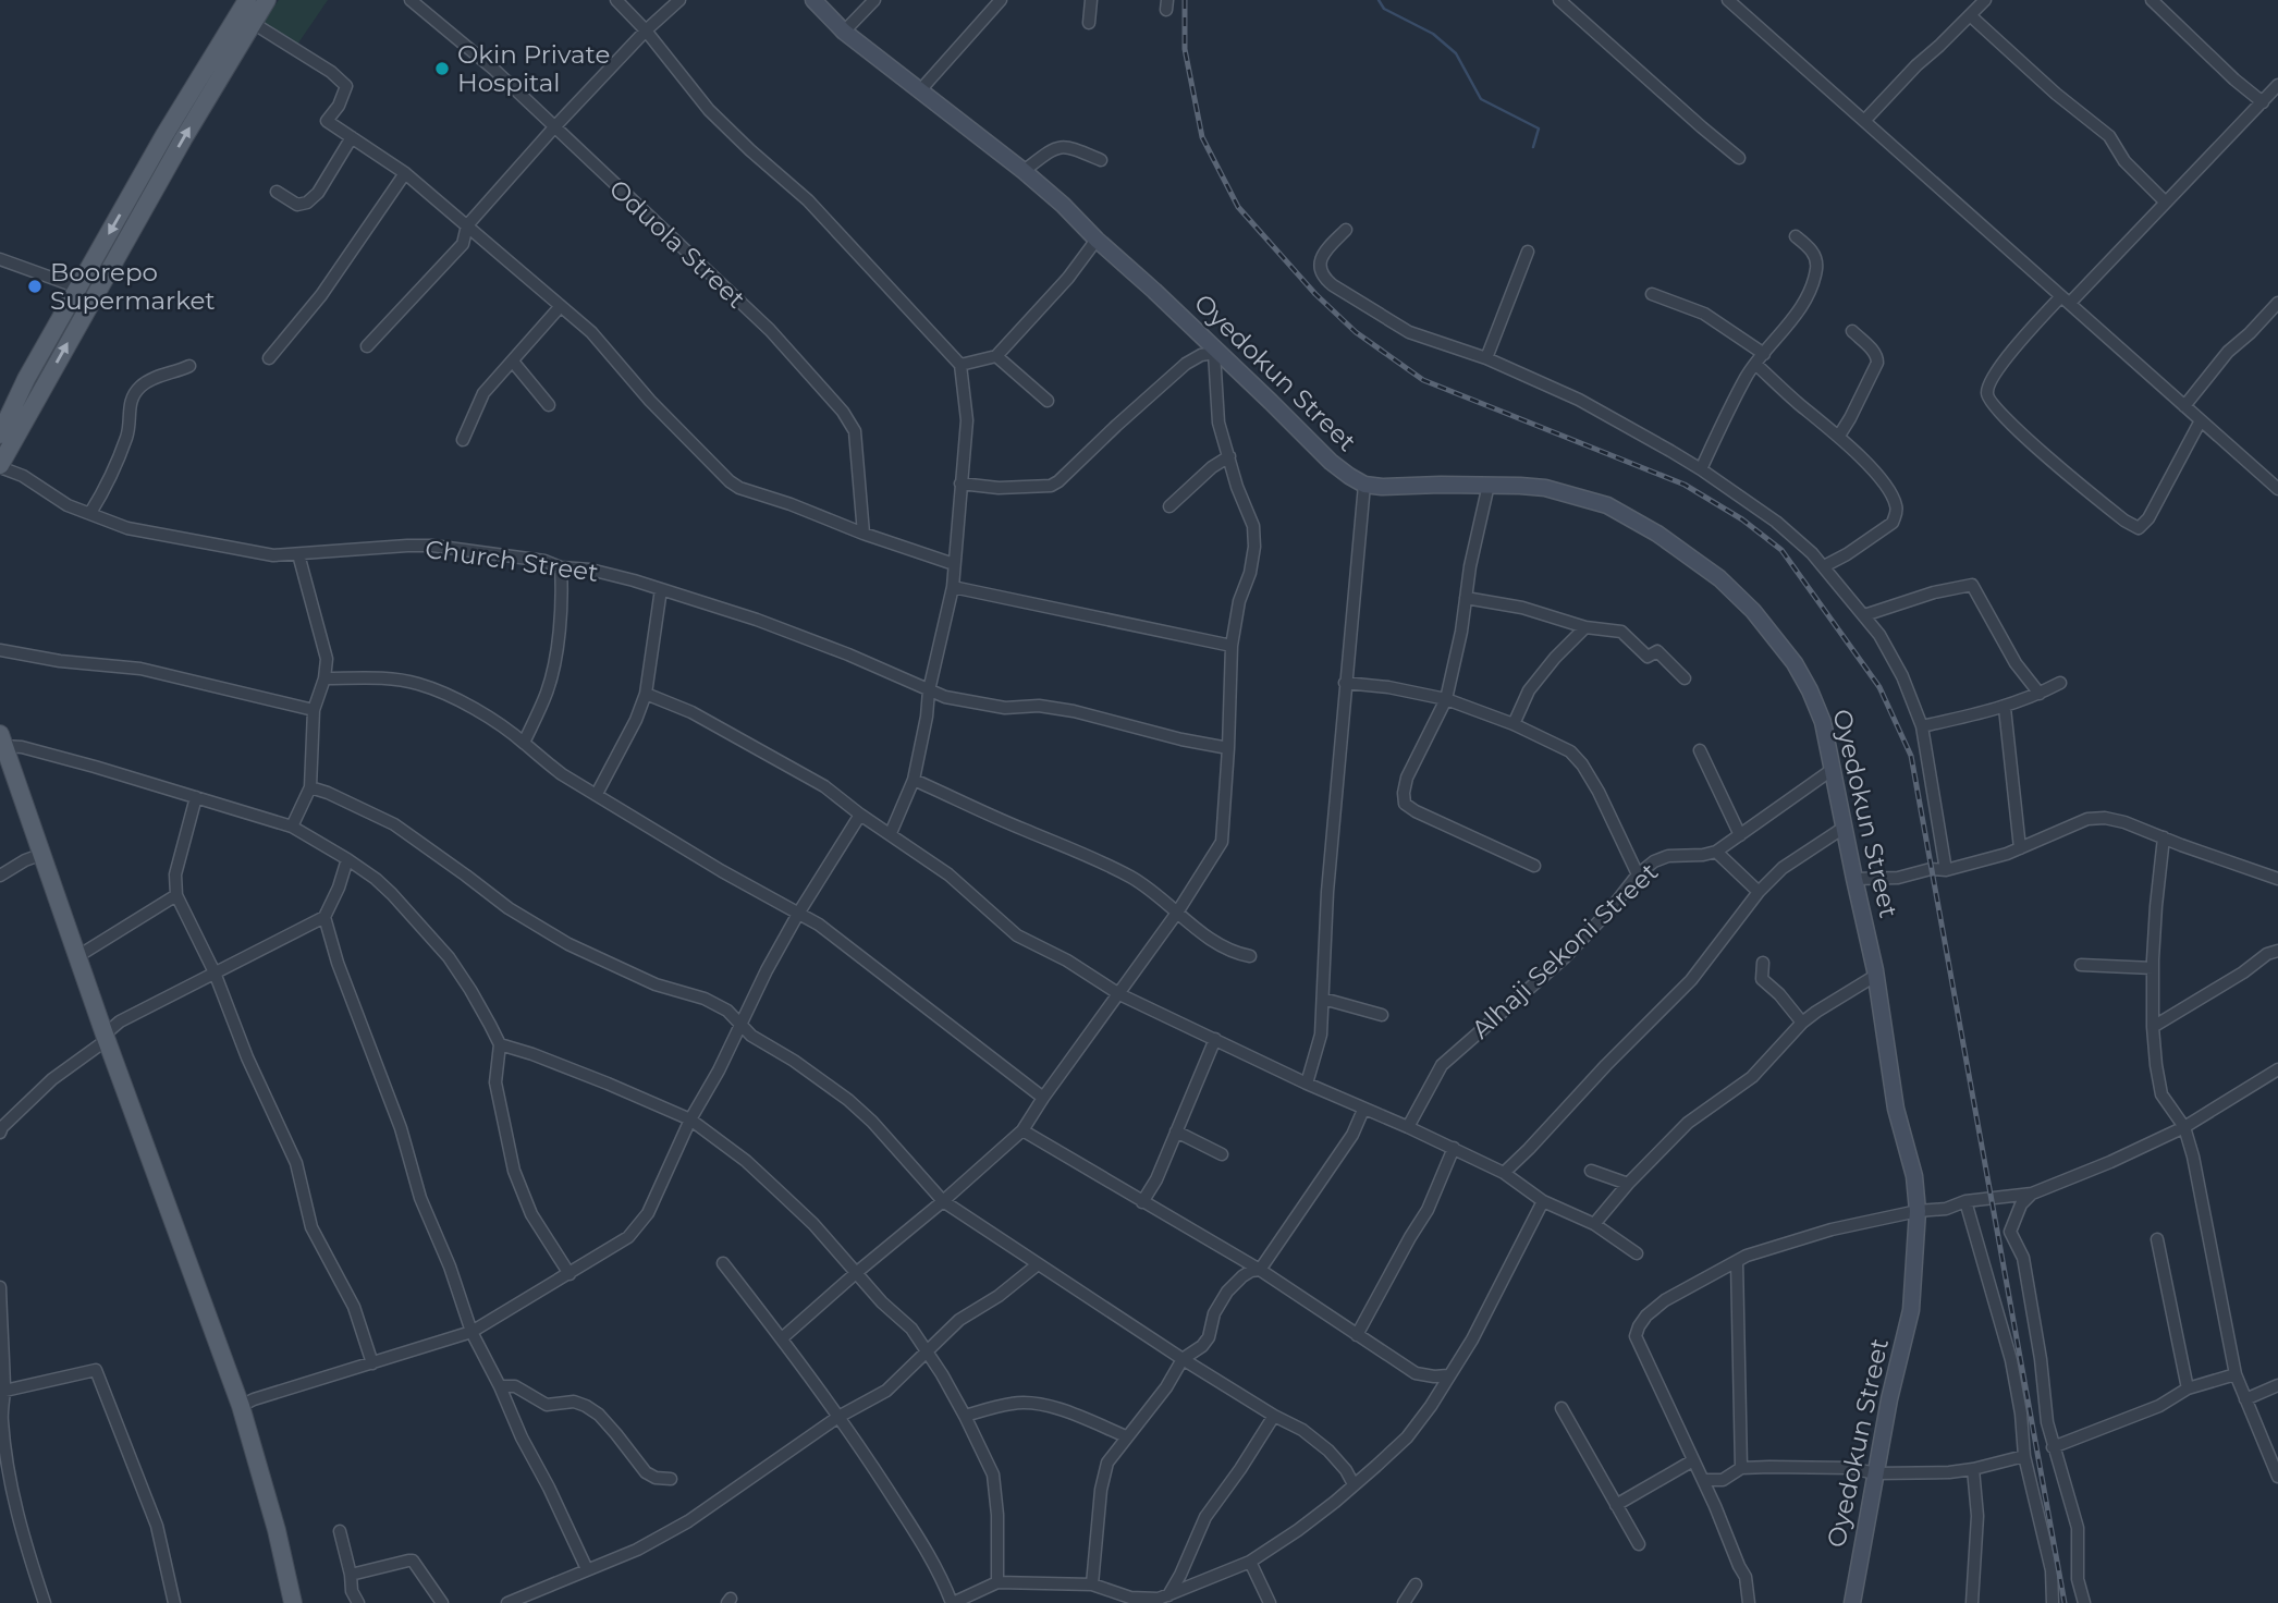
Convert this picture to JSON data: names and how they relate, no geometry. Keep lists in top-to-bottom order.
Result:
{
  "streets": {
    "street": [
      "Oduola Street",
      "Oyedokun Street",
      "Church Street",
      "Alhaji Sekoni Street"
    ]
  },
  "crossings": [
    ["Oyedokun Street", "Alhaji Sekoni Street"]
  ],
  "places": ["Okin Private Hospital", "Boorepo Supermarket"]
}
